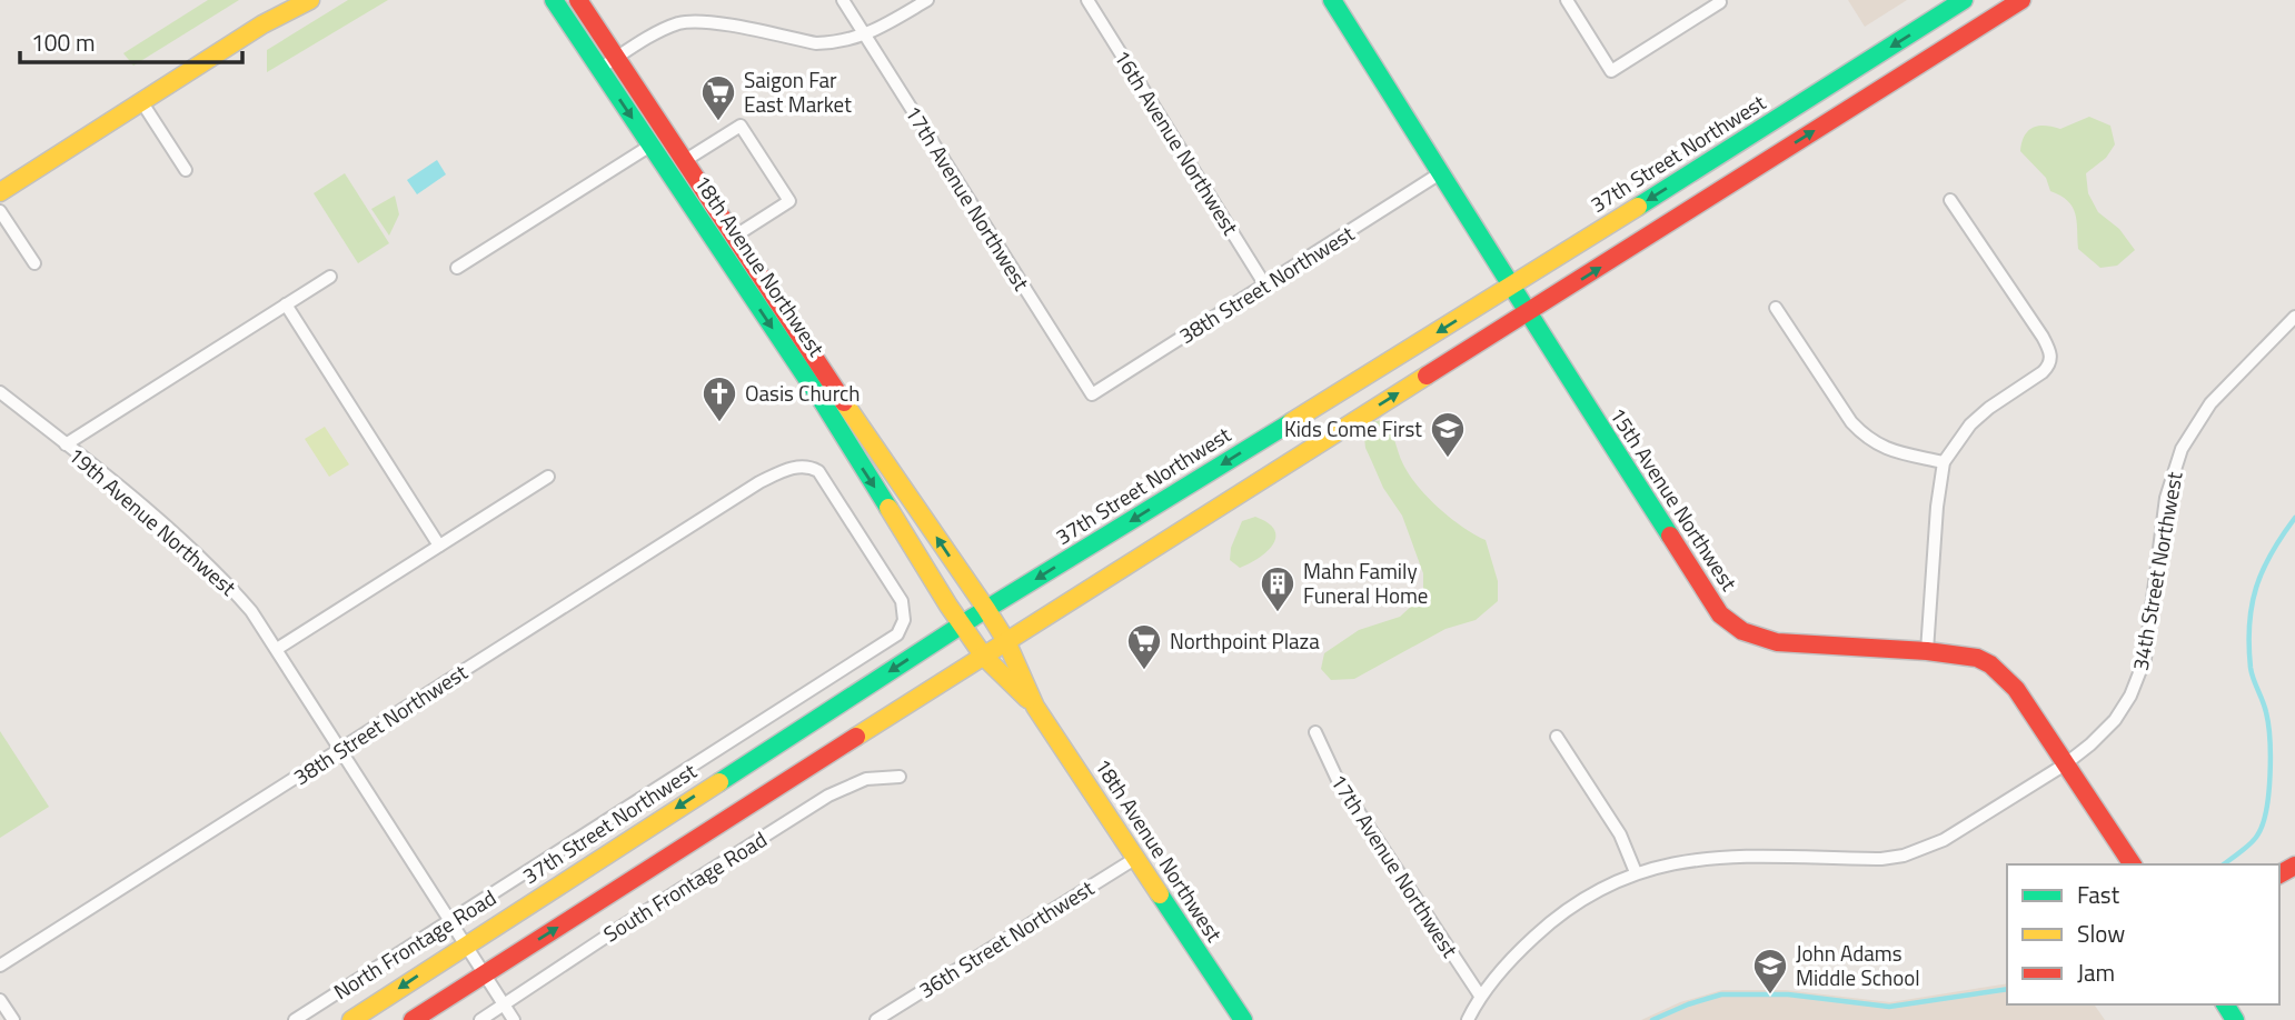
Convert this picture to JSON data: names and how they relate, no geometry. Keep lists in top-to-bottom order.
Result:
{
  "streets": {
    "main road": ["37th Street Northwest", "18th Avenue Northwest", "15th Avenue Northwest"],
    "street": [
      "16th Avenue Northwest",
      "17th Avenue Northwest",
      "38th Street Northwest",
      "19th Avenue Northwest",
      "34th Street Northwest",
      "South Frontage Road",
      "36th Street Northwest",
      "North Frontage Road"
    ]
  },
  "crossings": [
    ["16th Avenue Northwest", "38th Street Northwest"],
    ["37th Street Northwest", "18th Avenue Northwest"],
    ["37th Street Northwest", "15th Avenue Northwest"],
    ["37th Street Northwest", "19th Avenue Northwest"],
    ["17th Avenue Northwest", "38th Street Northwest"],
    ["17th Avenue Northwest", "34th Street Northwest"],
    ["18th Avenue Northwest", "36th Street Northwest"],
    ["38th Street Northwest", "15th Avenue Northwest"],
    ["38th Street Northwest", "19th Avenue Northwest"],
    ["38th Street Northwest", "North Frontage Road"],
    ["15th Avenue Northwest", "34th Street Northwest"],
    ["19th Avenue Northwest", "South Frontage Road"],
    ["19th Avenue Northwest", "North Frontage Road"]
  ],
  "places": {
    "supermarket": ["Saigon Far East Market", "Northpoint Plaza"],
    "church": ["Oasis Church"],
    "school or university": ["Kids Come First", "John Adams Middle School"],
    "building": ["Mahn Family Funeral Home"]
  },
  "legend": ["Fast", "Slow", "Jam"],
  "scale_bar": "100 m"
}
